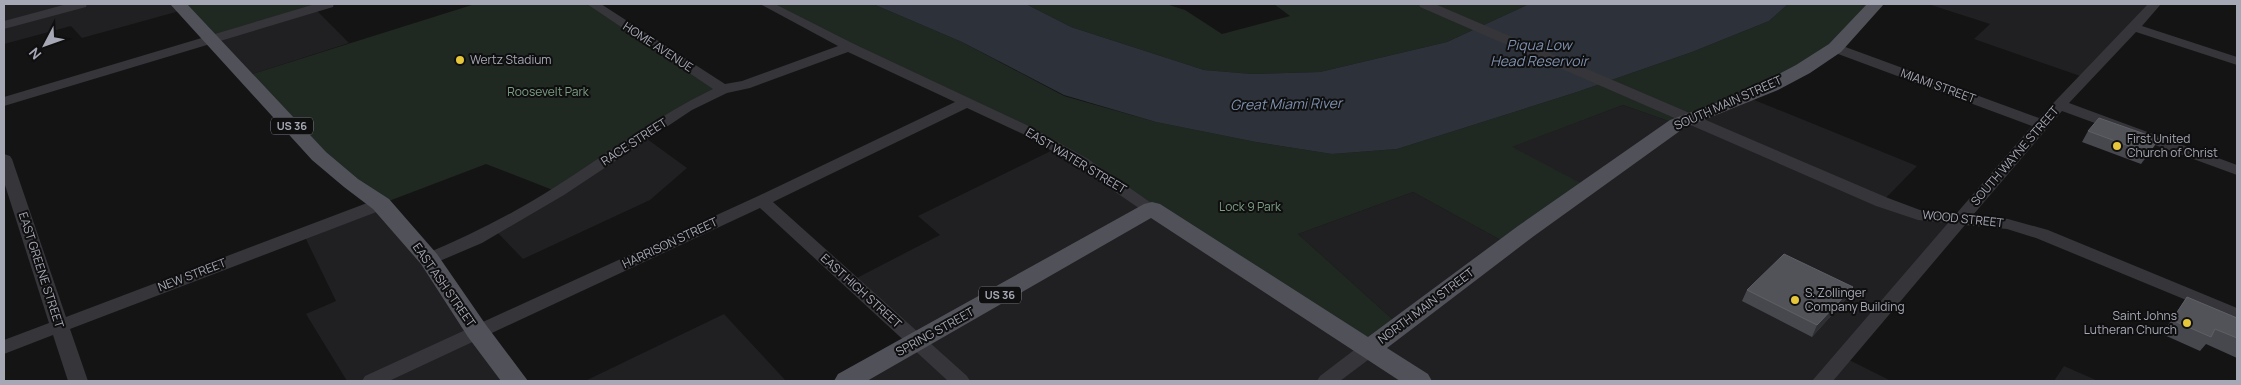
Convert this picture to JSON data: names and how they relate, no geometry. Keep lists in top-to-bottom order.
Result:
{
  "streets": {
    "main road": [
      "SOUTH MAIN STREET",
      "US 36",
      "EAST WATER STREET",
      "EAST ASH STREET",
      "NORTH MAIN STREET",
      "SPRING STREET"
    ],
    "street": [
      "HOME AVENUE",
      "MIAMI STREET",
      "RACE STREET",
      "SOUTH WAYNE STREET",
      "WOOD STREET",
      "HARRISON STREET",
      "EAST GREENE STREET",
      "NEW STREET",
      "EAST HIGH STREET"
    ]
  },
  "crossings": [
    ["HOME AVENUE", "RACE STREET"],
    ["MIAMI STREET", "SOUTH MAIN STREET"],
    ["MIAMI STREET", "SOUTH WAYNE STREET"],
    ["SOUTH MAIN STREET", "WOOD STREET"],
    ["SOUTH MAIN STREET", "NORTH MAIN STREET"],
    ["RACE STREET", "EAST WATER STREET"],
    ["RACE STREET", "EAST ASH STREET"],
    ["SOUTH WAYNE STREET", "WOOD STREET"],
    ["EAST WATER STREET", "HARRISON STREET"],
    ["EAST WATER STREET", "NORTH MAIN STREET"],
    ["EAST WATER STREET", "SPRING STREET"],
    ["HARRISON STREET", "EAST ASH STREET"],
    ["HARRISON STREET", "EAST HIGH STREET"],
    ["EAST GREENE STREET", "NEW STREET"],
    ["NEW STREET", "EAST ASH STREET"],
    ["EAST HIGH STREET", "SPRING STREET"]
  ],
  "water": ["Piqua Low Head Reservoir", "Great Miami River"],
  "parks": ["Roosevelt Park", "Lock 9 Park"],
  "places": [
    "Wertz Stadium",
    "First United Church of Christ",
    "S. Zollinger Company Building",
    "Saint Johns Lutheran Church"
  ],
  "north": "bottom left"
}
